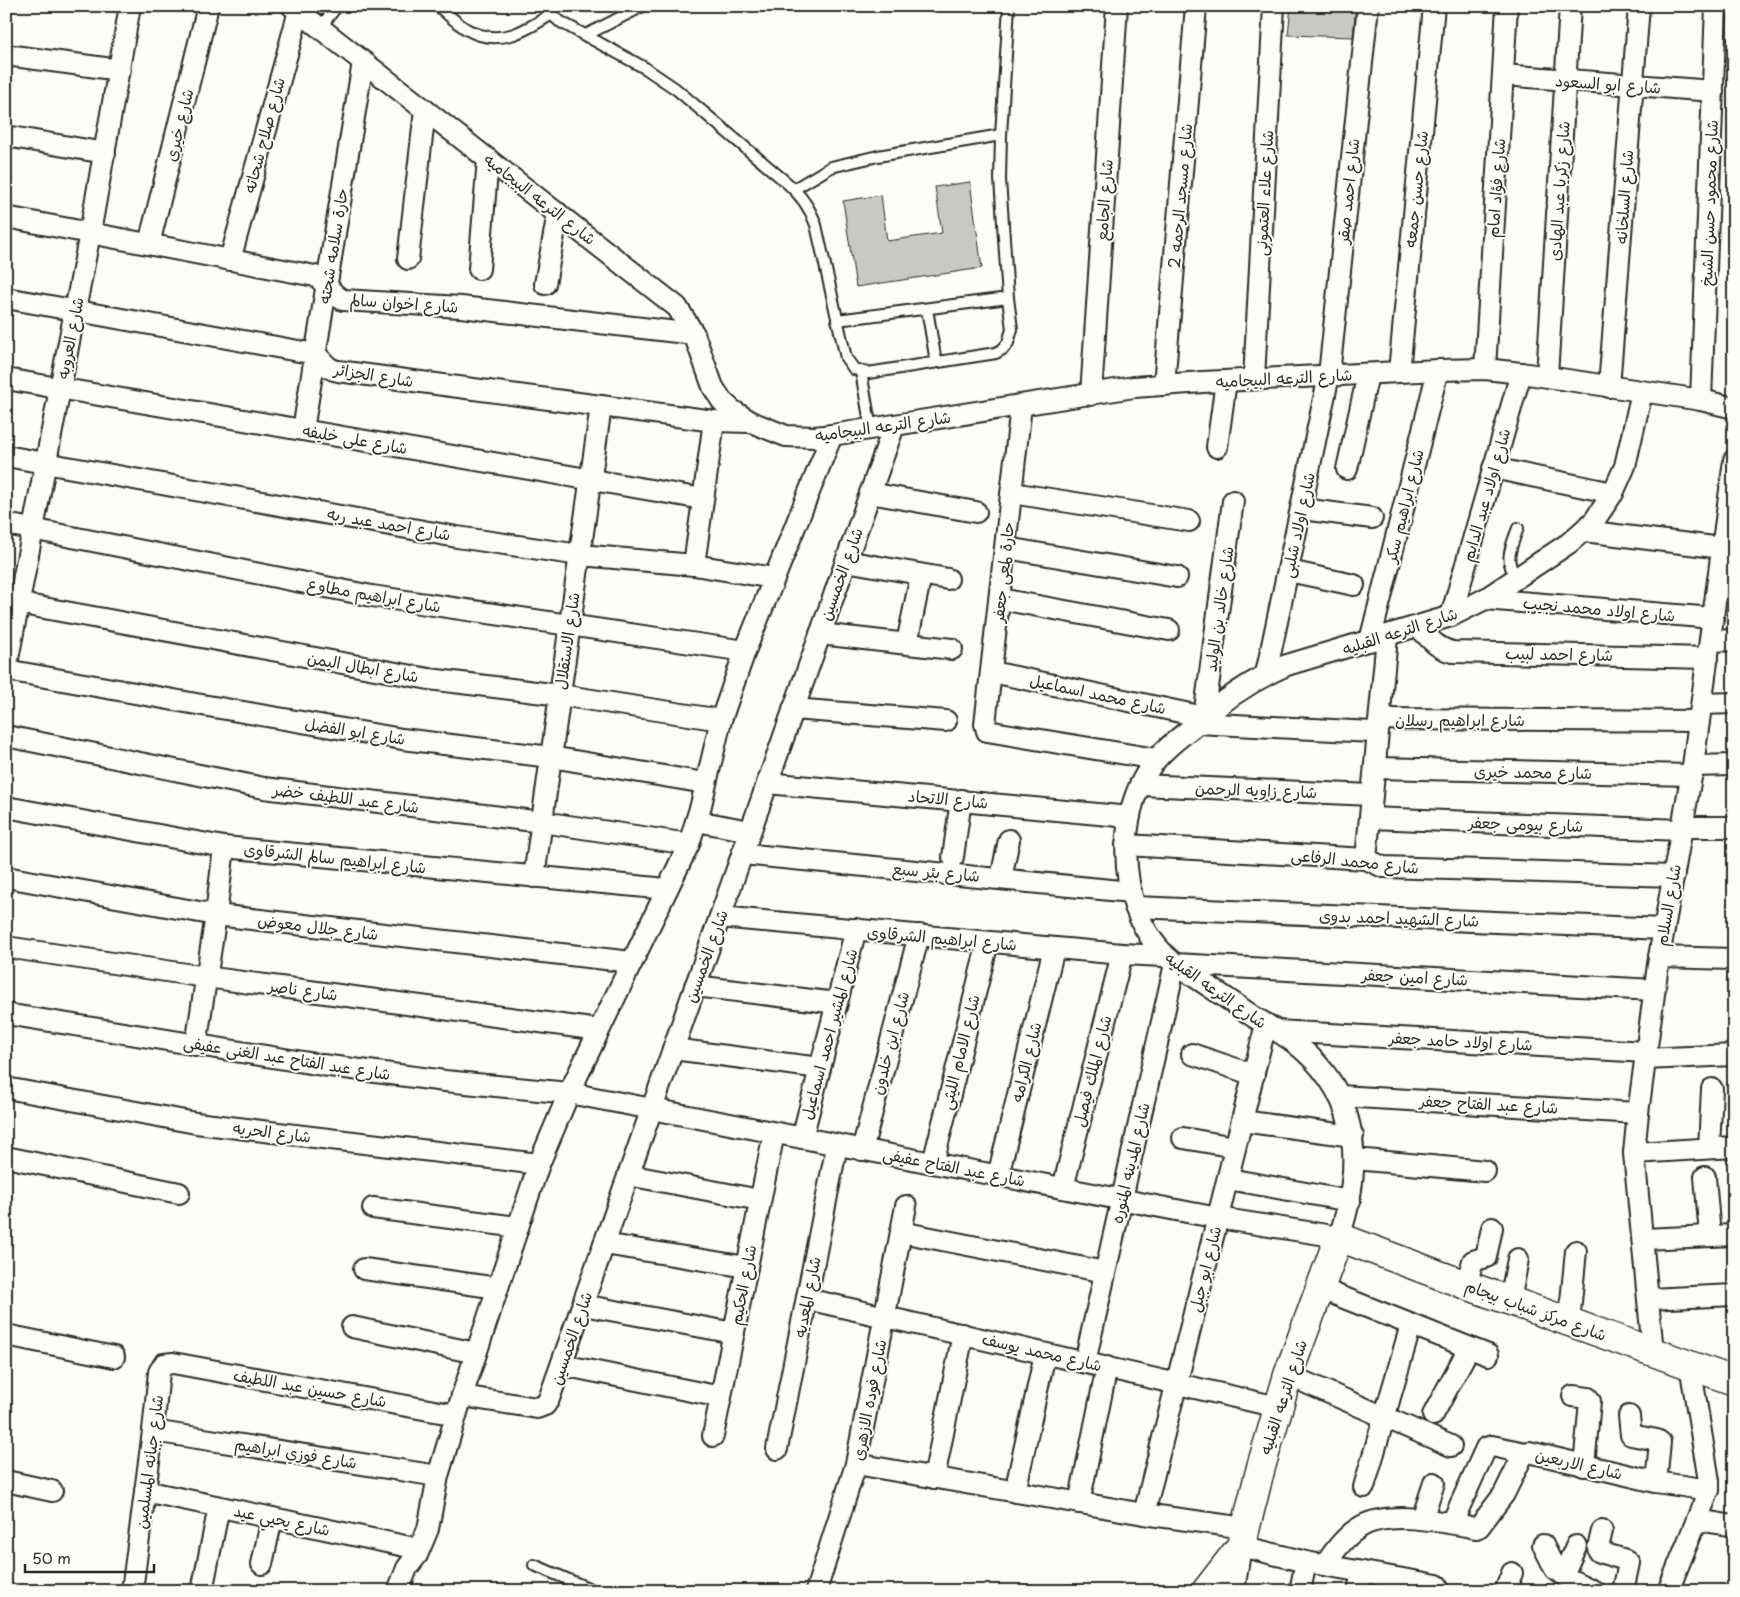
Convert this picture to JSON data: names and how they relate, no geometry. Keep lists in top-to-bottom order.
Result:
{
  "streets": {
    "main road": ["شارع الترعه القبليه", "شارع مركز شباب بيجام"],
    "street": [
      "شارع ابو السعود",
      "شارع خيرى",
      "شارع صلاح شحاته",
      "شارع فؤاد امام",
      "شارع حسن جمعه",
      "شارع احمد صقر",
      "شارع زكريا عبد الهادى",
      "شارع علاء العتمونى",
      "شارع مسجد الرحمه 2",
      "شارع السلخانه",
      "شارع الترعه البيجاميه",
      "شارع الجامع",
      "شارع محمود حسن الشيخ",
      "حارة سلامه شحته",
      "شارع اخوان سالم",
      "شارع العروبه",
      "شارع الجزائر",
      "شارع على خليفه",
      "شارع اولاد عبد الدايم",
      "شارع ابراهيم سكر",
      "شارع احمد عبد ربه",
      "شارع اولاد شلبى",
      "حارة لمعى جعفر",
      "شارع الخمسين",
      "شارع ابراهيم مطاوع",
      "شارع خالد بن الوليد",
      "شارع اولاد محمد نجيب",
      "شارع الاستقلال",
      "شارع احمد لبيب",
      "شارع ابطال اليمن",
      "شارع محمد اسماعيل",
      "شارع ابراهيم رسلان",
      "شارع ابو الفضل",
      "شارع محمد خيرى",
      "شارع زاويه الرحمن",
      "شارع عبد اللطيف خضر",
      "شارع الاتحاد",
      "شارع بيومى جعفر",
      "شارع ابراهيم سالم الشرقاوى",
      "شارع محمد الرفاعى",
      "شارع بئر سبع",
      "شارع السلام",
      "شارع الشهيد احمد بدوى",
      "شارع جلال معوض",
      "شارع ابراهيم الشرقاوى",
      "شارع امين جعفر",
      "شارع ناصر",
      "شارع المشير احمد اسماعيل",
      "شارع اولاد حامد جعفر",
      "شارع ابن خلدون",
      "شارع الامام الليثى",
      "شارع عبد الفتاح عبد الغنى عفيفى",
      "شارع الكرامه",
      "شارع الملك فيصل",
      "شارع عبد الفتاح جعفر",
      "شارع الحريه",
      "شارع المدينه المنوره",
      "شارع عبد الفتاح عفيفى",
      "شارع ابو جبل",
      "شارع الحكيم",
      "شارع المعديه",
      "شارع محمد يوسف",
      "شارع حسين عبد اللطيف",
      "شارع فوده الازهرى",
      "شارع فوزي ابراهيم",
      "شارع جبانه المسلمين",
      "شارع الاربعين",
      "شارع يحيي عيد"
    ]
  },
  "crossings": [
    ["شارع ابو السعود", "شارع فؤاد امام"],
    ["شارع ابو السعود", "شارع زكريا عبد الهادى"],
    ["شارع ابو السعود", "شارع السلخانه"],
    ["شارع ابو السعود", "شارع محمود حسن الشيخ"],
    ["شارع خيرى", "شارع اخوان سالم"],
    ["شارع صلاح شحاته", "شارع الترعه البيجاميه"],
    ["شارع صلاح شحاته", "شارع اخوان سالم"],
    ["شارع فؤاد امام", "شارع الترعه البيجاميه"],
    ["شارع حسن جمعه", "شارع الترعه البيجاميه"],
    ["شارع احمد صقر", "شارع الترعه البيجاميه"],
    ["شارع احمد صقر", "شارع اولاد شلبى"],
    ["شارع زكريا عبد الهادى", "شارع الترعه البيجاميه"],
    ["شارع علاء العتمونى", "شارع الترعه البيجاميه"],
    ["شارع مسجد الرحمه 2", "شارع الترعه البيجاميه"],
    ["شارع السلخانه", "شارع الترعه البيجاميه"],
    ["شارع الترعه البيجاميه", "شارع الجامع"],
    ["شارع الترعه البيجاميه", "شارع محمود حسن الشيخ"],
    ["شارع الترعه البيجاميه", "حارة سلامه شحته"],
    ["شارع الترعه البيجاميه", "شارع اخوان سالم"],
    ["شارع الترعه البيجاميه", "شارع الجزائر"],
    ["شارع الترعه البيجاميه", "شارع اولاد عبد الدايم"],
    ["شارع الترعه البيجاميه", "شارع ابراهيم سكر"],
    ["شارع الترعه البيجاميه", "شارع اولاد شلبى"],
    ["شارع الترعه البيجاميه", "حارة لمعى جعفر"],
    ["شارع الترعه البيجاميه", "شارع الخمسين"],
    ["شارع الترعه البيجاميه", "شارع الترعه القبليه"],
    ["حارة سلامه شحته", "شارع اخوان سالم"],
    ["حارة سلامه شحته", "شارع الجزائر"],
    ["حارة سلامه شحته", "شارع على خليفه"],
    ["شارع اخوان سالم", "شارع العروبه"],
    ["شارع العروبه", "شارع الجزائر"],
    ["شارع العروبه", "شارع على خليفه"],
    ["شارع العروبه", "شارع احمد عبد ربه"],
    ["شارع العروبه", "شارع ابراهيم مطاوع"],
    ["شارع العروبه", "شارع ابطال اليمن"],
    ["شارع العروبه", "شارع ابو الفضل"],
    ["شارع الجزائر", "شارع الاستقلال"],
    ["شارع على خليفه", "شارع الاستقلال"],
    ["شارع اولاد عبد الدايم", "شارع الترعه القبليه"],
    ["شارع ابراهيم سكر", "شارع الترعه القبليه"],
    ["شارع ابراهيم سكر", "شارع ابراهيم رسلان"],
    ["شارع ابراهيم سكر", "شارع محمد خيرى"],
    ["شارع ابراهيم سكر", "شارع زاويه الرحمن"],
    ["شارع ابراهيم سكر", "شارع بيومى جعفر"],
    ["شارع ابراهيم سكر", "شارع محمد الرفاعى"],
    ["شارع احمد عبد ربه", "شارع الاستقلال"],
    ["شارع اولاد شلبى", "شارع الترعه القبليه"],
    ["حارة لمعى جعفر", "شارع الترعه القبليه"],
    ["حارة لمعى جعفر", "شارع محمد اسماعيل"],
    ["شارع الخمسين", "شارع الاتحاد"],
    ["شارع الخمسين", "شارع بئر سبع"],
    ["شارع الخمسين", "شارع ابراهيم الشرقاوى"],
    ["شارع الخمسين", "شارع عبد الفتاح عفيفى"],
    ["شارع الخمسين", "شارع حسين عبد اللطيف"],
    ["شارع ابراهيم مطاوع", "شارع الاستقلال"],
    ["شارع خالد بن الوليد", "شارع الترعه القبليه"],
    ["شارع خالد بن الوليد", "شارع محمد اسماعيل"],
    ["شارع خالد بن الوليد", "شارع ابراهيم رسلان"],
    ["شارع اولاد محمد نجيب", "شارع الترعه القبليه"],
    ["شارع اولاد محمد نجيب", "شارع السلام"],
    ["شارع الترعه القبليه", "شارع احمد لبيب"],
    ["شارع الترعه القبليه", "شارع محمد اسماعيل"],
    ["شارع الترعه القبليه", "شارع ابراهيم رسلان"],
    ["شارع الترعه القبليه", "شارع زاويه الرحمن"],
    ["شارع الترعه القبليه", "شارع الاتحاد"],
    ["شارع الترعه القبليه", "شارع محمد الرفاعى"],
    ["شارع الترعه القبليه", "شارع بئر سبع"],
    ["شارع الترعه القبليه", "شارع الشهيد احمد بدوى"],
    ["شارع الترعه القبليه", "شارع ابراهيم الشرقاوى"],
    ["شارع الترعه القبليه", "شارع امين جعفر"],
    ["شارع الترعه القبليه", "شارع اولاد حامد جعفر"],
    ["شارع الترعه القبليه", "شارع عبد الفتاح جعفر"],
    ["شارع الترعه القبليه", "شارع المدينه المنوره"],
    ["شارع الترعه القبليه", "شارع عبد الفتاح عفيفى"],
    ["شارع الترعه القبليه", "شارع ابو جبل"],
    ["شارع الترعه القبليه", "شارع مركز شباب بيجام"],
    ["شارع الترعه القبليه", "شارع محمد يوسف"],
    ["شارع الاستقلال", "شارع ابطال اليمن"],
    ["شارع الاستقلال", "شارع ابو الفضل"],
    ["شارع الاستقلال", "شارع عبد اللطيف خضر"],
    ["شارع الاستقلال", "شارع ابراهيم سالم الشرقاوى"],
    ["شارع احمد لبيب", "شارع السلام"],
    ["شارع محمد اسماعيل", "شارع ابراهيم رسلان"],
    ["شارع ابراهيم رسلان", "شارع السلام"],
    ["شارع محمد خيرى", "شارع السلام"],
    ["شارع بيومى جعفر", "شارع السلام"],
    ["شارع محمد الرفاعى", "شارع السلام"],
    ["شارع بئر سبع", "شارع الشهيد احمد بدوى"],
    ["شارع السلام", "شارع الشهيد احمد بدوى"],
    ["شارع السلام", "شارع امين جعفر"],
    ["شارع السلام", "شارع اولاد حامد جعفر"],
    ["شارع السلام", "شارع عبد الفتاح جعفر"],
    ["شارع السلام", "شارع مركز شباب بيجام"],
    ["شارع ابراهيم الشرقاوى", "شارع امين جعفر"],
    ["شارع ابراهيم الشرقاوى", "شارع المشير احمد اسماعيل"],
    ["شارع ابراهيم الشرقاوى", "شارع ابن خلدون"],
    ["شارع ابراهيم الشرقاوى", "شارع الامام الليثى"],
    ["شارع ابراهيم الشرقاوى", "شارع الكرامه"],
    ["شارع ابراهيم الشرقاوى", "شارع الملك فيصل"],
    ["شارع ابراهيم الشرقاوى", "شارع المدينه المنوره"],
    ["شارع امين جعفر", "شارع المدينه المنوره"],
    ["شارع المشير احمد اسماعيل", "شارع عبد الفتاح عفيفى"],
    ["شارع اولاد حامد جعفر", "شارع ابو جبل"],
    ["شارع ابن خلدون", "شارع عبد الفتاح عفيفى"],
    ["شارع الامام الليثى", "شارع عبد الفتاح عفيفى"],
    ["شارع عبد الفتاح عبد الغنى عفيفى", "شارع عبد الفتاح عفيفى"],
    ["شارع الكرامه", "شارع عبد الفتاح عفيفى"],
    ["شارع الملك فيصل", "شارع عبد الفتاح عفيفى"],
    ["شارع المدينه المنوره", "شارع عبد الفتاح عفيفى"],
    ["شارع المدينه المنوره", "شارع محمد يوسف"],
    ["شارع عبد الفتاح عفيفى", "شارع ابو جبل"],
    ["شارع عبد الفتاح عفيفى", "شارع الحكيم"],
    ["شارع عبد الفتاح عفيفى", "شارع المعديه"],
    ["شارع عبد الفتاح عفيفى", "شارع مركز شباب بيجام"],
    ["شارع ابو جبل", "شارع محمد يوسف"],
    ["شارع المعديه", "شارع محمد يوسف"],
    ["شارع محمد يوسف", "شارع فوده الازهرى"],
    ["شارع حسين عبد اللطيف", "شارع جبانه المسلمين"],
    ["شارع فوزي ابراهيم", "شارع جبانه المسلمين"],
    ["شارع جبانه المسلمين", "شارع يحيي عيد"]
  ],
  "scale_bar": "50 m"
}
